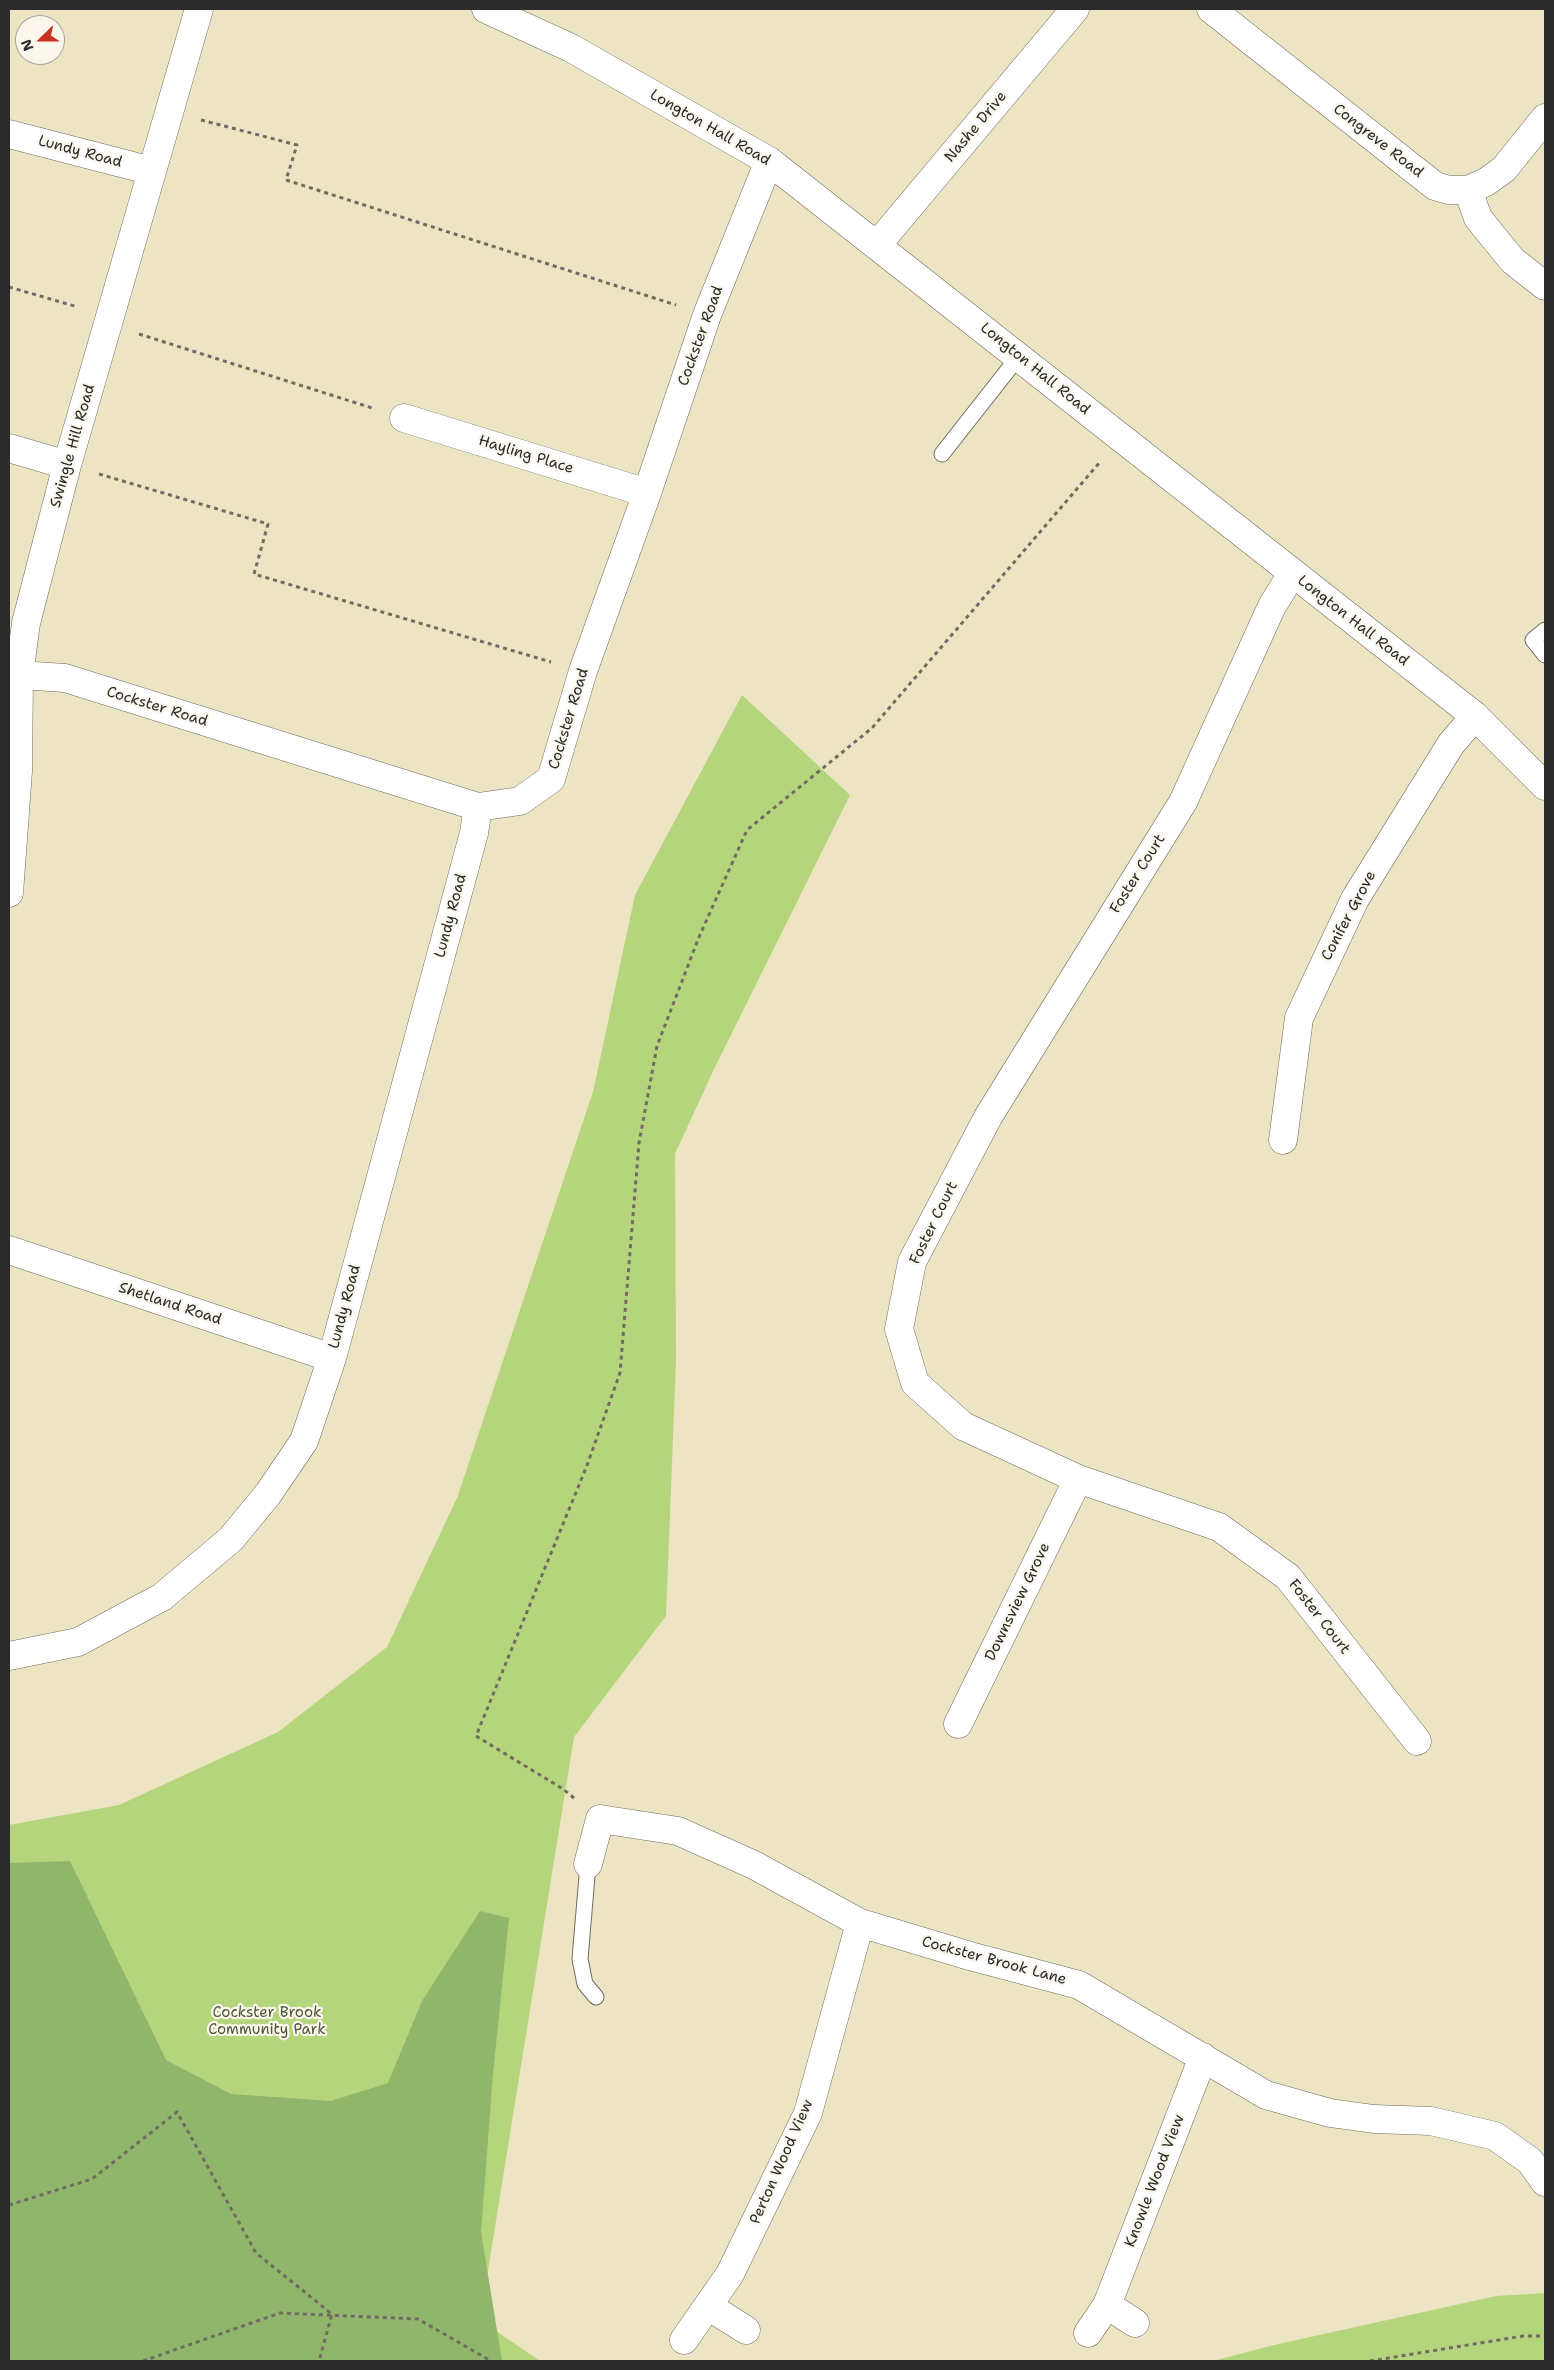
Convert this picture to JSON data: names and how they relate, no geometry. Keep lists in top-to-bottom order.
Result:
{
  "streets": {
    "street": [
      "Nashe Drive",
      "Longton Hall Road",
      "Congreve Road",
      "Lundy Road",
      "Cockster Road",
      "Swingle Hill Road",
      "Hayling Place",
      "Foster Court",
      "Conifer Grove",
      "Shetland Road",
      "Downsview Grove",
      "Cockster Brook Lane",
      "Perton Wood View",
      "Knowle Wood View"
    ]
  },
  "crossings": [
    ["Nashe Drive", "Longton Hall Road"],
    ["Longton Hall Road", "Cockster Road"],
    ["Longton Hall Road", "Foster Court"],
    ["Longton Hall Road", "Conifer Grove"],
    ["Lundy Road", "Cockster Road"],
    ["Lundy Road", "Swingle Hill Road"],
    ["Lundy Road", "Shetland Road"],
    ["Cockster Road", "Swingle Hill Road"],
    ["Cockster Road", "Hayling Place"],
    ["Foster Court", "Downsview Grove"],
    ["Cockster Brook Lane", "Perton Wood View"],
    ["Cockster Brook Lane", "Knowle Wood View"]
  ],
  "parks": ["Cockster Brook Community Park"],
  "north": "left"
}
